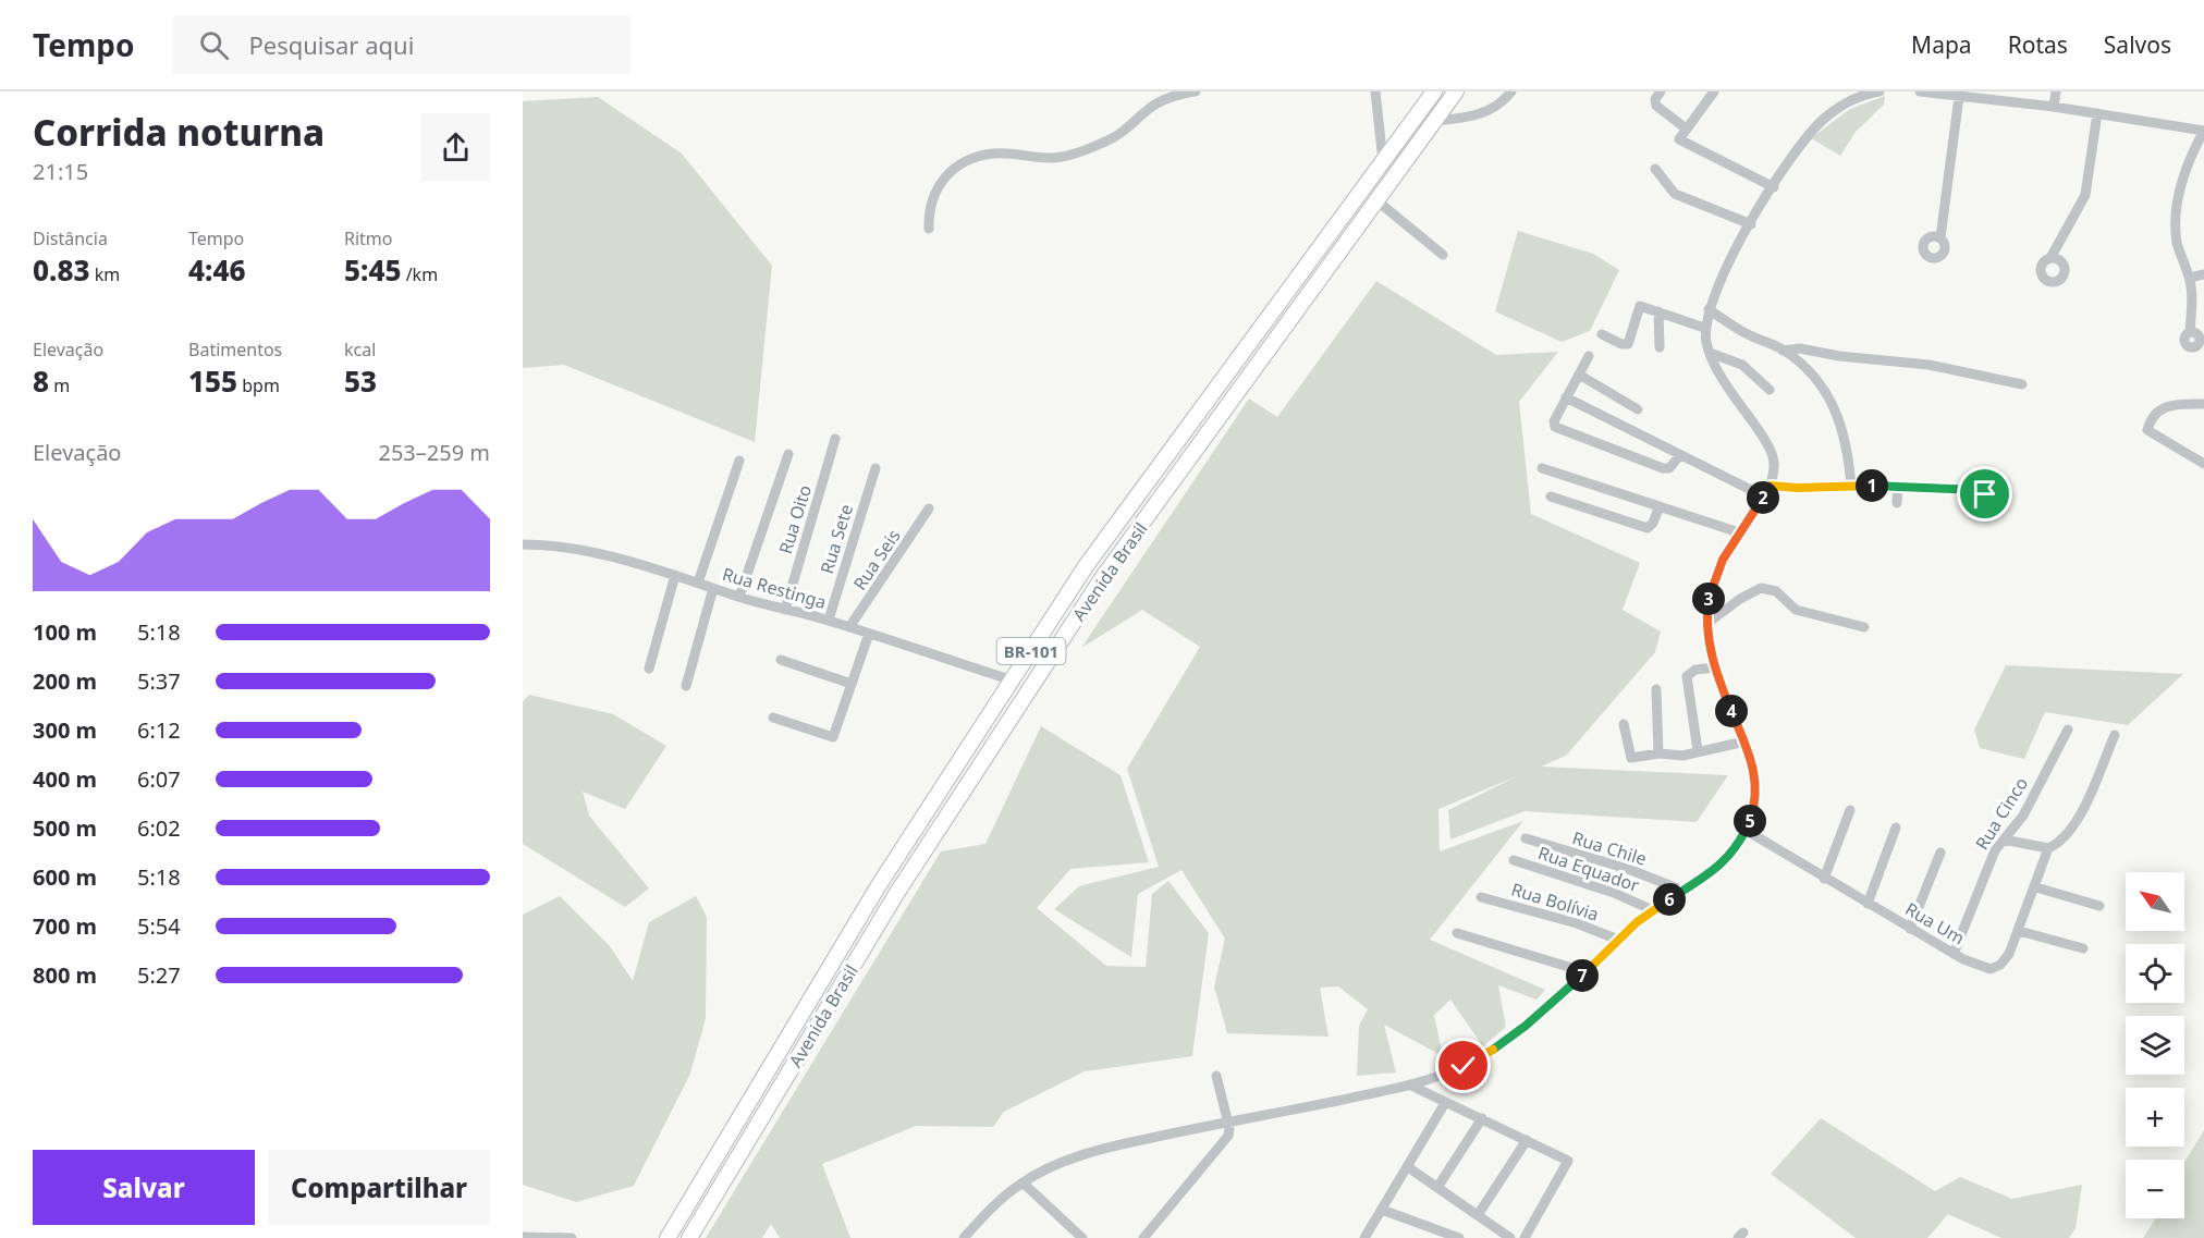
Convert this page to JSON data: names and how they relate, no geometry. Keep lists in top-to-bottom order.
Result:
{
  "streets": {
    "highway": ["Avenida Brasil", "BR-101"],
    "street": [
      "Rua Oito",
      "Rua Sete",
      "Rua Seis",
      "Rua Restinga",
      "Rua Cinco",
      "Rua Chile",
      "Rua Equador",
      "Rua Bolívia",
      "Rua Um"
    ]
  },
  "crossings": [
    ["Rua Oito", "Rua Restinga"],
    ["Rua Sete", "Rua Restinga"],
    ["Rua Seis", "Rua Restinga"],
    ["Avenida Brasil", "Rua Restinga"],
    ["Rua Cinco", "Rua Um"]
  ],
  "north": "top left",
  "page": {
    "header": "Tempo",
    "search": "Pesquisar aqui",
    "nav": ["Mapa", "Rotas", "Salvos"],
    "heading": ["Corrida noturna", "21:15"],
    "stats": [
      ["Distância", "0.83 km"],
      ["Tempo", "4:46"],
      ["Ritmo", "5:45 /km"],
      ["Elevação", "8 m"],
      ["Batimentos", "155 bpm"],
      ["kcal", "53"]
    ],
    "chart": ["Elevação", "253–259 m"],
    "pins": [
      "1",
      "2",
      "3",
      "4",
      "5",
      "6",
      "7"
    ],
    "list": [
      {
        "name": "100 m",
        "note": "5:18"
      },
      {
        "name": "200 m",
        "note": "5:37"
      },
      {
        "name": "300 m",
        "note": "6:12"
      },
      {
        "name": "400 m",
        "note": "6:07"
      },
      {
        "name": "500 m",
        "note": "6:02"
      },
      {
        "name": "600 m",
        "note": "5:18"
      },
      {
        "name": "700 m",
        "note": "5:54"
      },
      {
        "name": "800 m",
        "note": "5:27"
      }
    ],
    "map_buttons": ["+", "−"],
    "buttons": ["Salvar", "Compartilhar"]
  }
}
